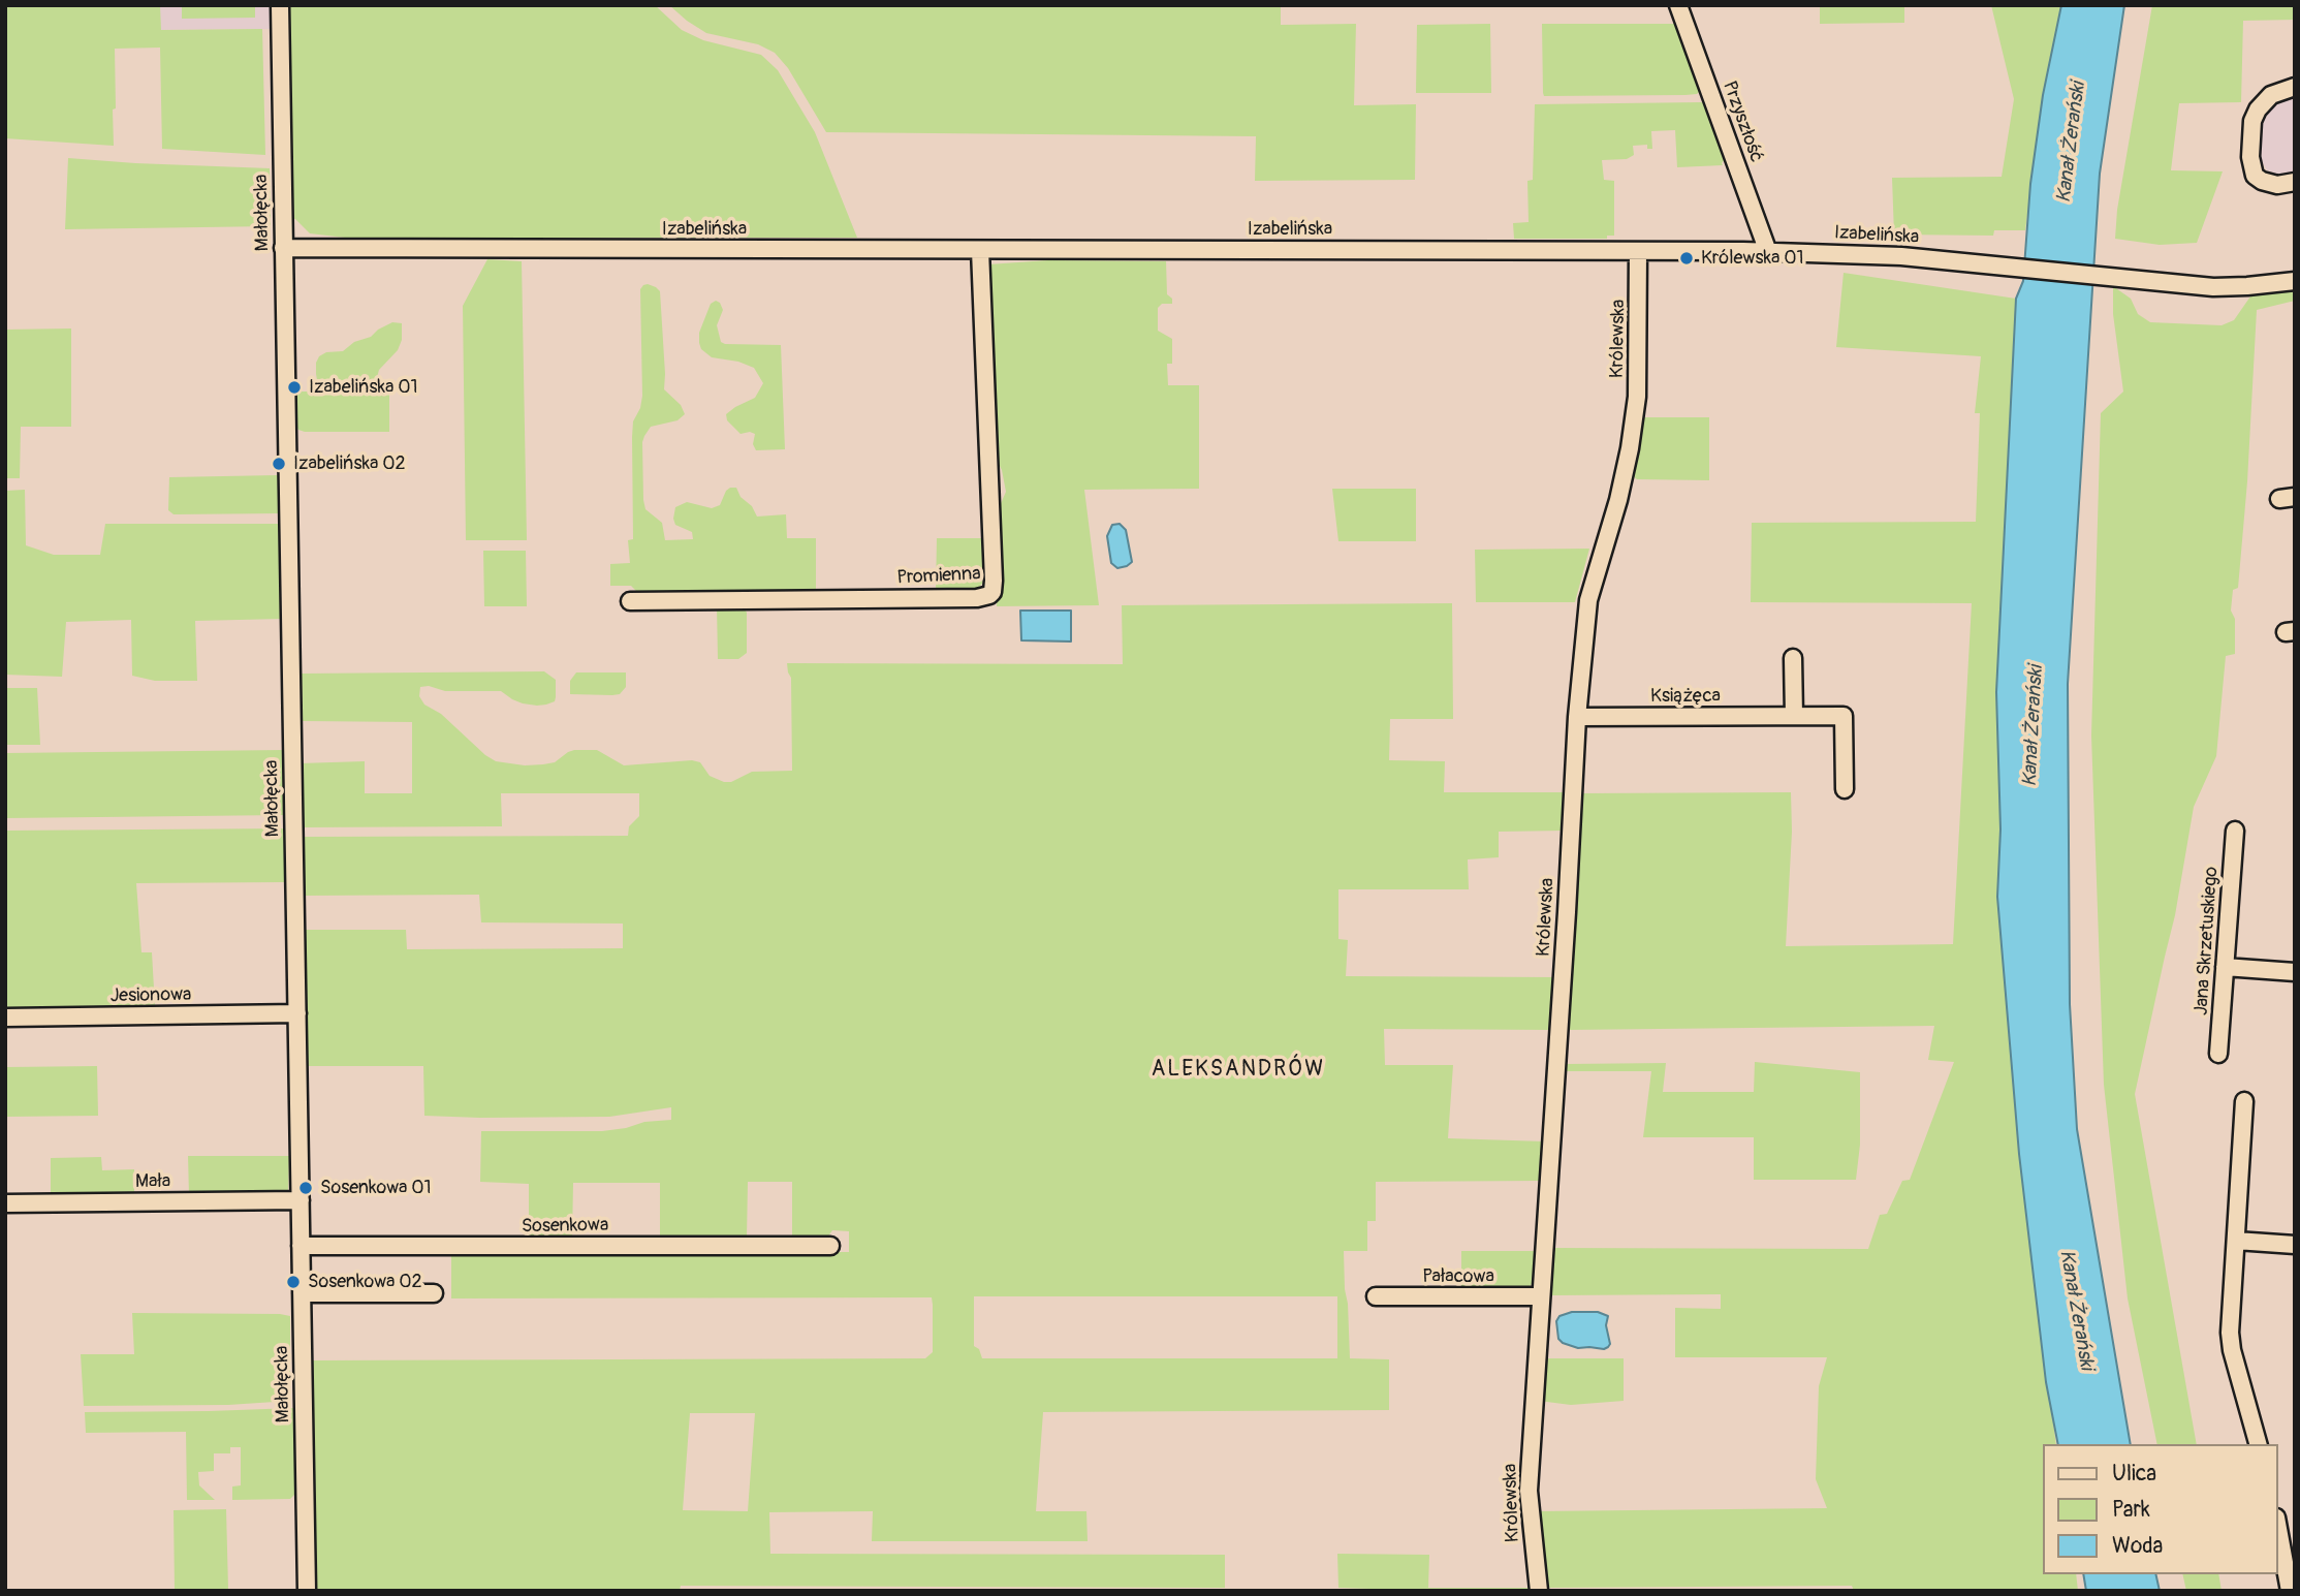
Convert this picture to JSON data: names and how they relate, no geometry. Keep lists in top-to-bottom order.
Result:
{
  "streets": {
    "street": [
      "Przyszłość",
      "Małołęcka",
      "Izabelińska",
      "Królewska",
      "Promienna",
      "Książęca",
      "Jana Skrzetuskiego",
      "Jesionowa",
      "Mała",
      "Sosenkowa",
      "Pałacowa"
    ]
  },
  "crossings": [
    ["Przyszłość", "Izabelińska"],
    ["Małołęcka", "Izabelińska"],
    ["Małołęcka", "Jesionowa"],
    ["Małołęcka", "Mała"],
    ["Małołęcka", "Sosenkowa"],
    ["Izabelińska", "Królewska"],
    ["Izabelińska", "Promienna"],
    ["Królewska", "Książęca"],
    ["Królewska", "Pałacowa"]
  ],
  "districts": ["ALEKSANDRÓW"],
  "water": ["Kanał Żerański"],
  "places": [
    "Królewska 01",
    "Izabelińska 01",
    "Izabelińska 02",
    "Sosenkowa 01",
    "Sosenkowa 02"
  ],
  "legend": ["Ulica", "Park", "Woda"]
}
